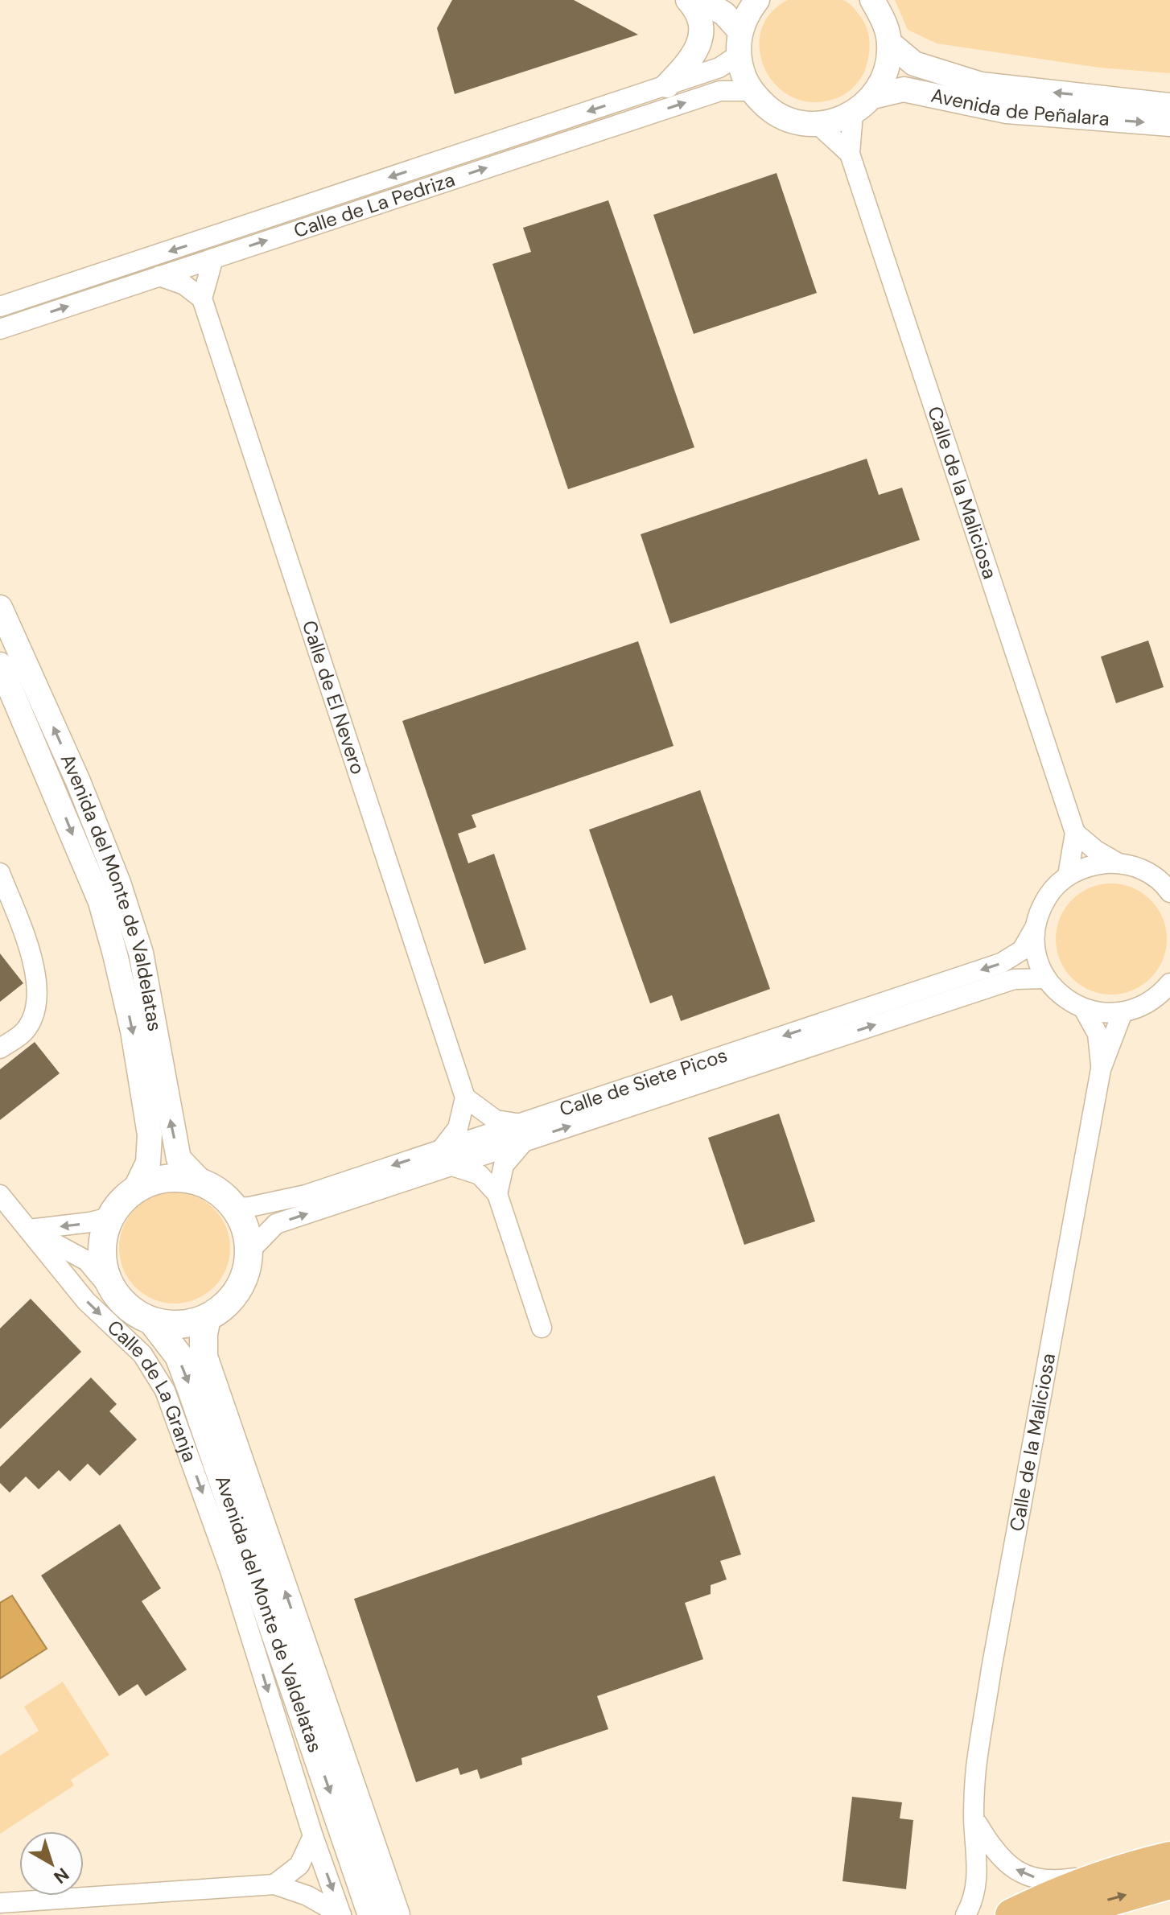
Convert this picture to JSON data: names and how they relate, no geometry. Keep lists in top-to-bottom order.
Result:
{
  "streets": {
    "main road": ["Avenida del Monte de Valdelatas"],
    "street": [
      "Avenida de Peñalara",
      "Calle de La Pedriza",
      "Calle de la Maliciosa",
      "Calle de El Nevero",
      "Calle de Siete Picos",
      "Calle de La Granja"
    ]
  },
  "crossings": [
    ["Calle de la Maliciosa", "Calle de Siete Picos"],
    ["Avenida del Monte de Valdelatas", "Calle de Siete Picos"]
  ],
  "one_way": ["Calle de La Granja"],
  "north": "bottom right"
}
